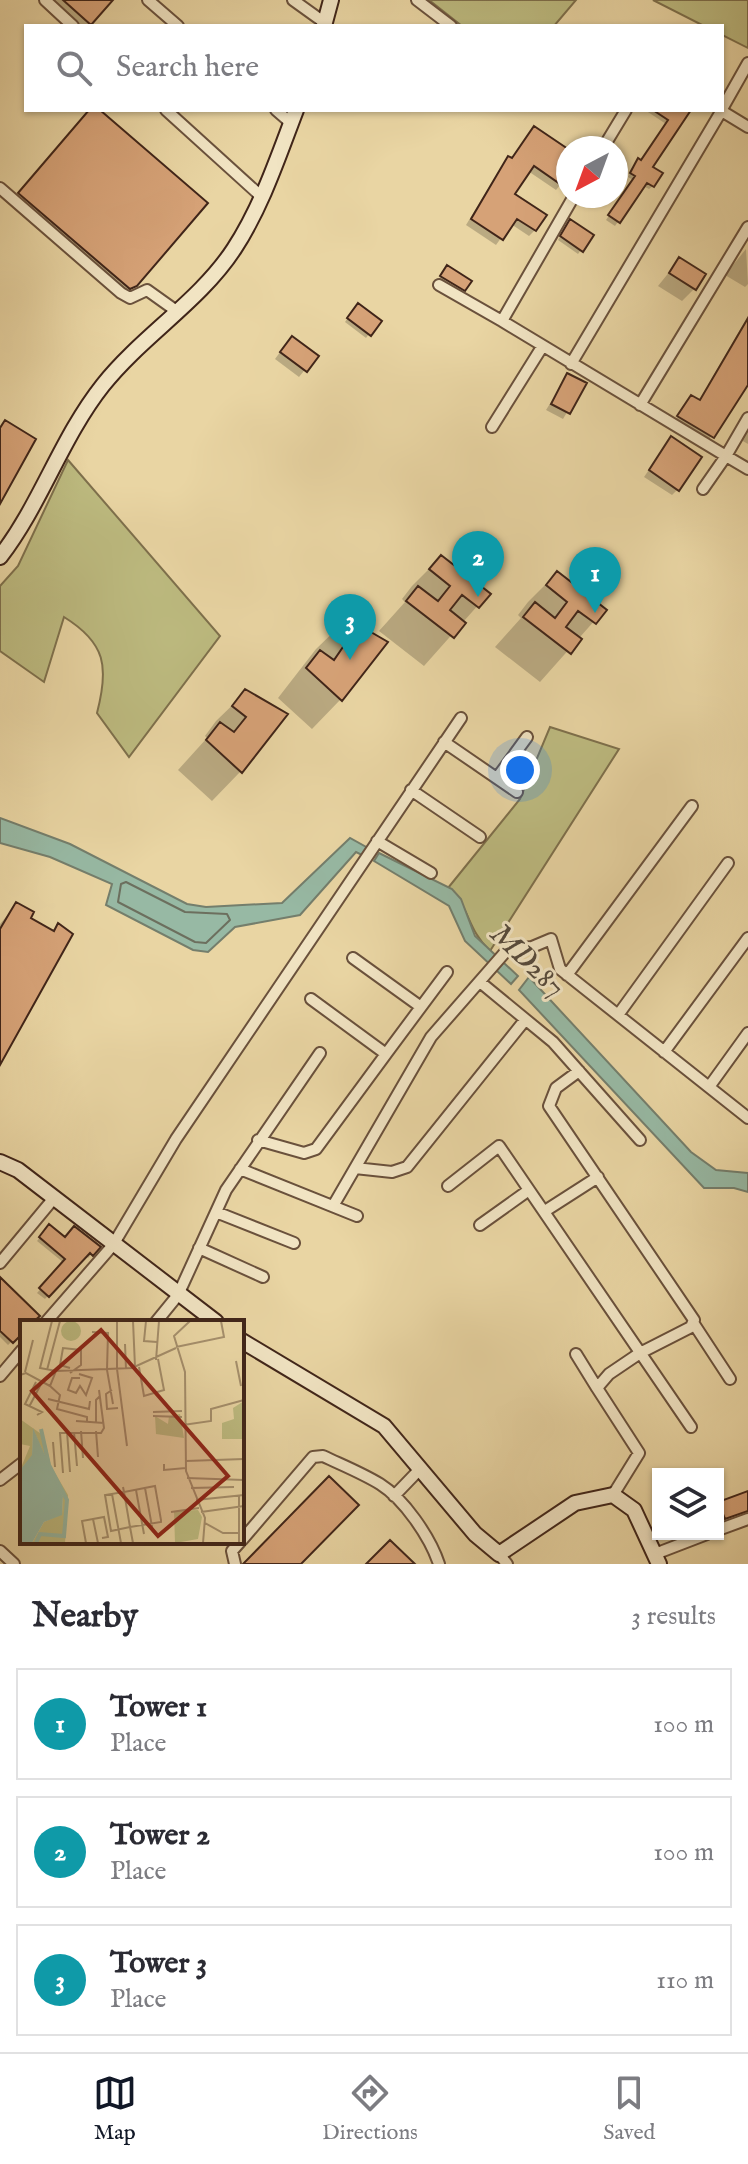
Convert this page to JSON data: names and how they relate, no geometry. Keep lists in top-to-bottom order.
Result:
{
  "water": ["MD287"],
  "north": "bottom left",
  "page": {
    "search": "Search here",
    "pins": ["2", "1", "3"],
    "heading": ["Nearby", "3 results"],
    "list": [
      {
        "mark": "1",
        "name": "Tower 1",
        "note": "Place",
        "value": "100 m"
      },
      {
        "mark": "2",
        "name": "Tower 2",
        "note": "Place",
        "value": "100 m"
      },
      {
        "mark": "3",
        "name": "Tower 3",
        "note": "Place",
        "value": "110 m"
      }
    ],
    "nav": ["Map", "Directions", "Saved"]
  }
}
